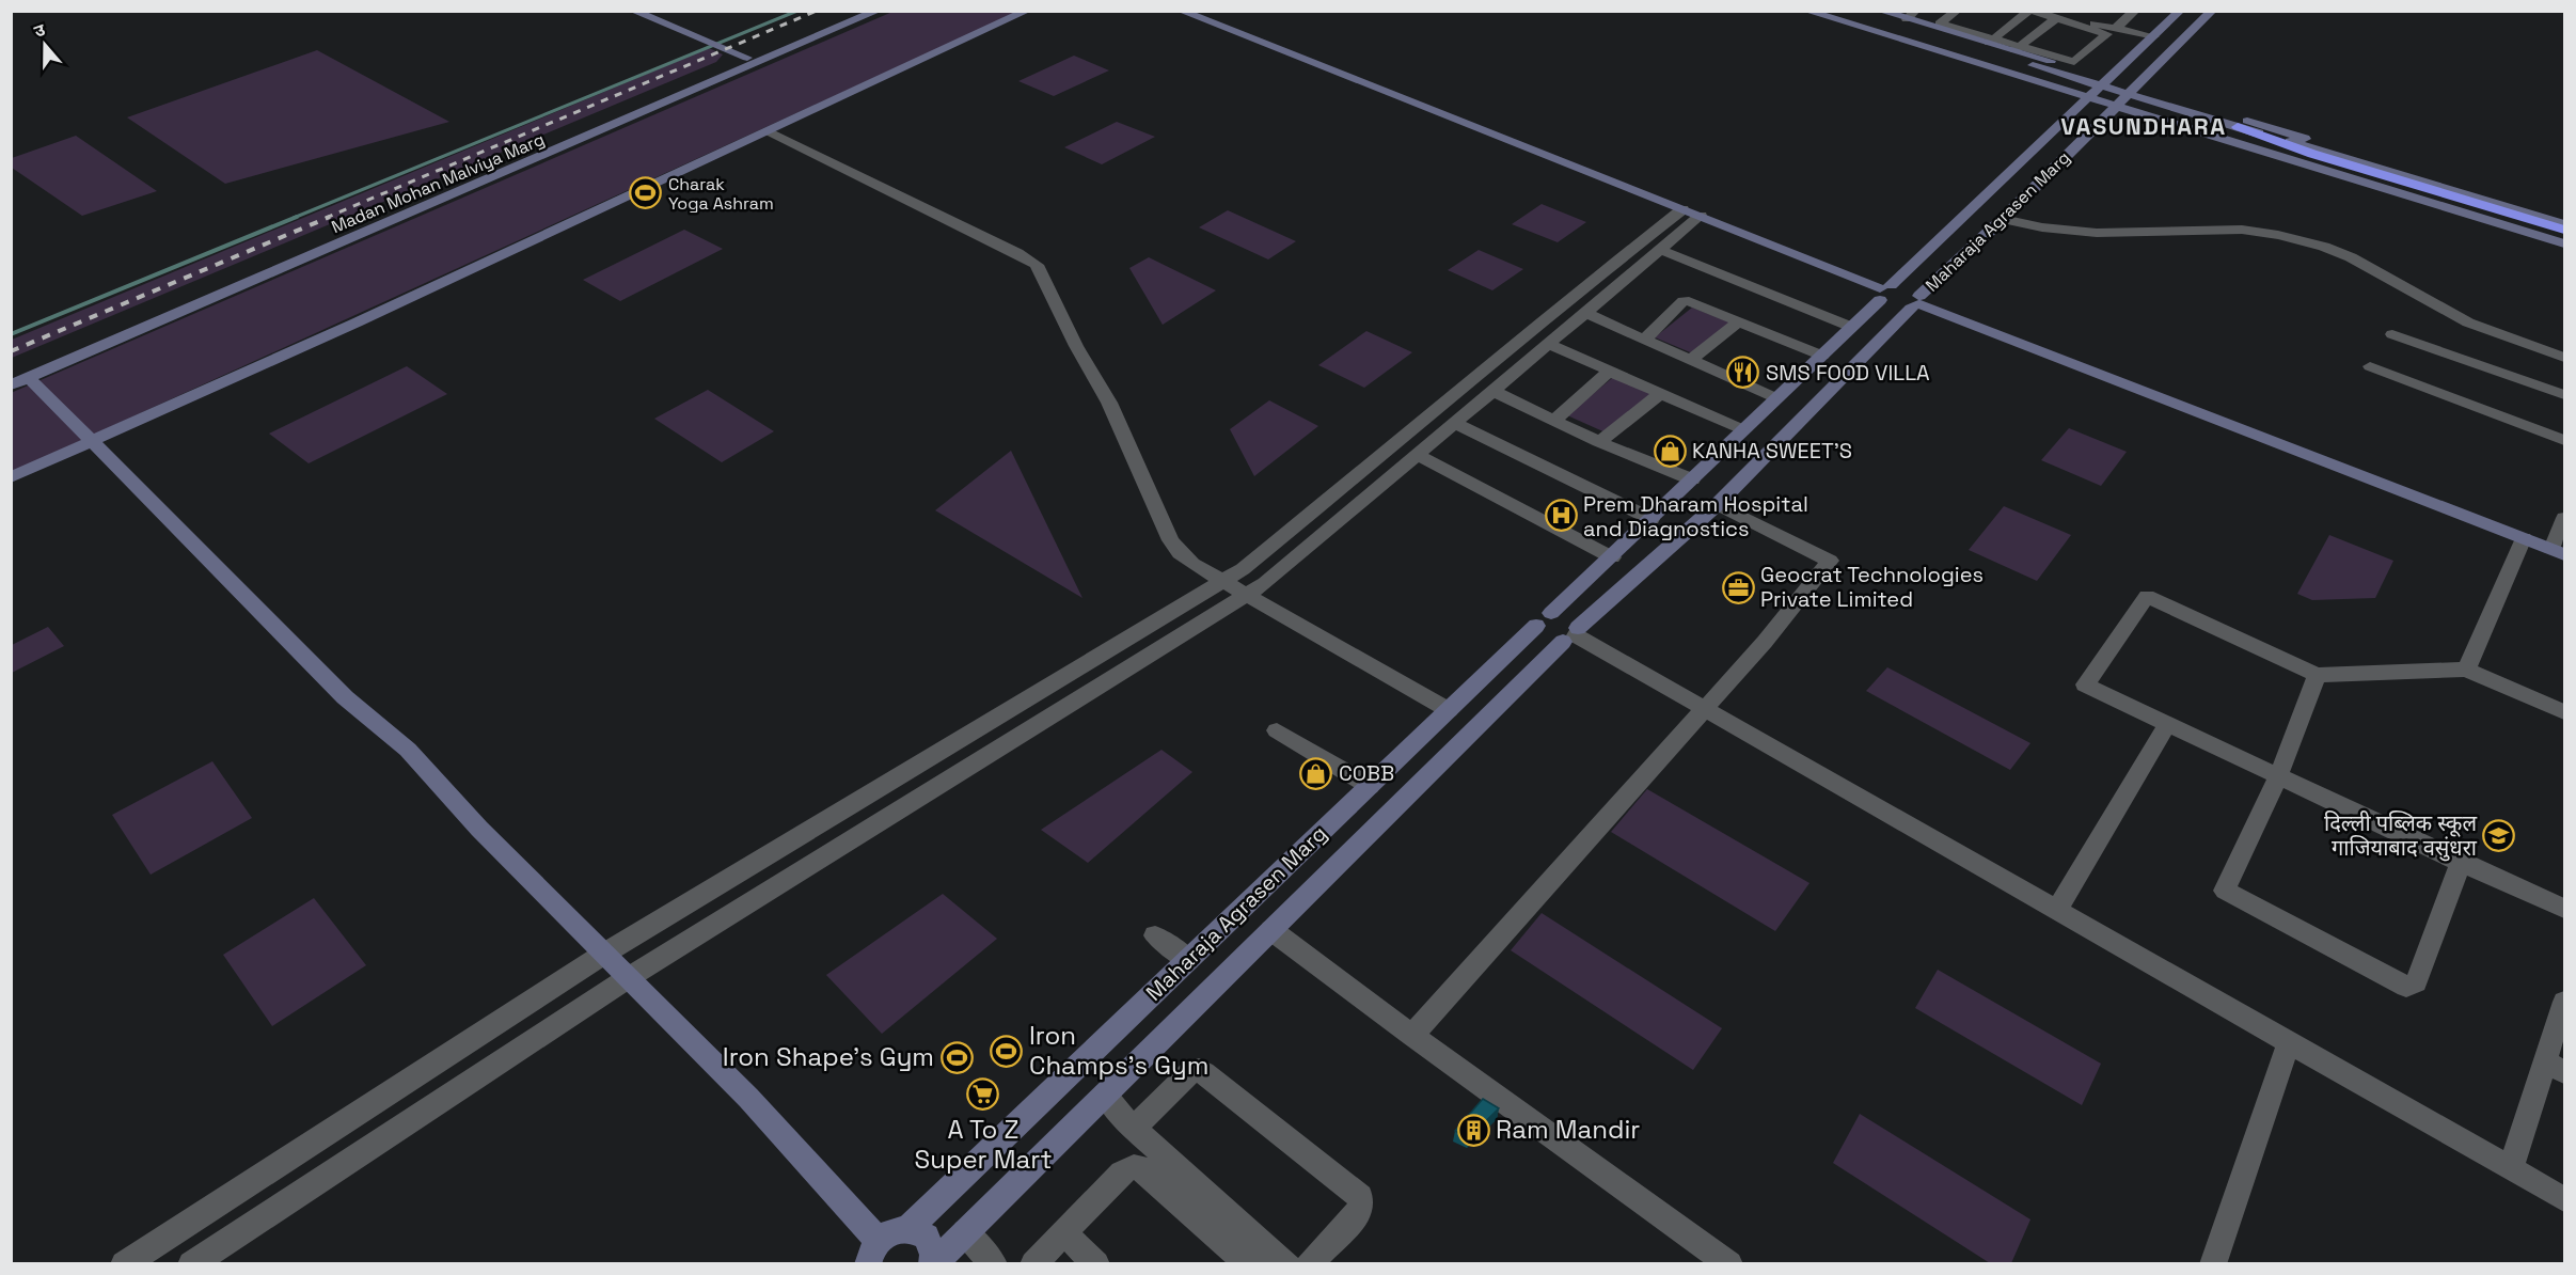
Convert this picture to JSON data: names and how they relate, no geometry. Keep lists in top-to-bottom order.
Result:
{
  "streets": {
    "street": ["Madan Mohan Malviya Marg", "Maharaja Agrasen Marg"]
  },
  "districts": ["VASUNDHARA"],
  "places": {
    "sports": ["Charak Yoga Ashram", "Iron Champs's Gym", "Iron Shape's Gym"],
    "restaurant": ["SMS FOOD VILLA"],
    "shop": ["KANHA SWEET'S", "COBB"],
    "hospital": ["Prem Dharam Hospital and Diagnostics"],
    "office": ["Geocrat Technologies Private Limited"],
    "school or university": ["दिल्ली पब्लिक स्कूल गाजियाबाद वसुंधरा"],
    "supermarket": ["A To Z Super Mart"],
    "building": ["Ram Mandir"]
  },
  "north": "top"
}
